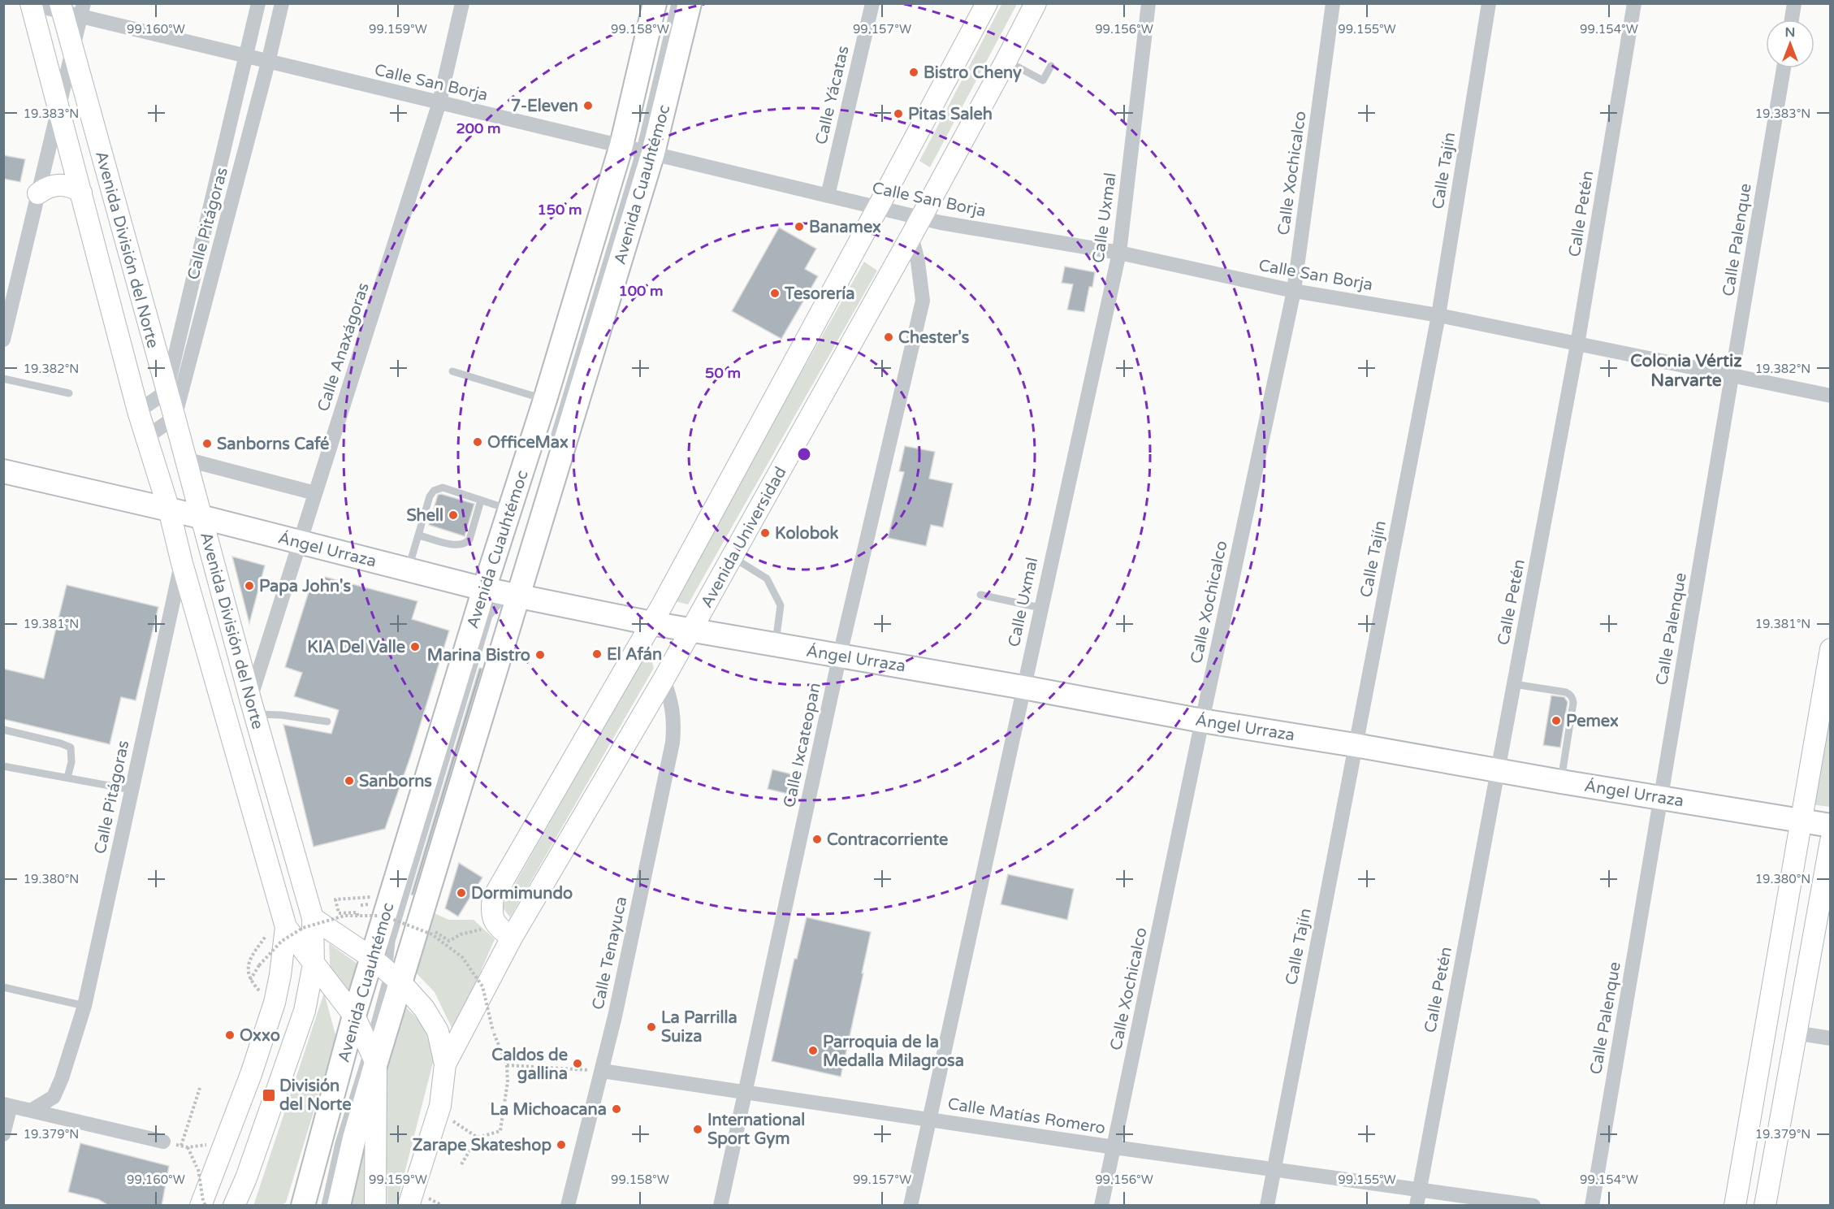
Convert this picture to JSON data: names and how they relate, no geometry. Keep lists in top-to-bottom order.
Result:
{
  "streets": {
    "main road": [
      "Avenida Cuauhtémoc",
      "Avenida División del Norte",
      "Avenida Universidad",
      "Ángel Urraza"
    ],
    "street": [
      "Calle San Borja",
      "Calle Yácatas",
      "Calle Tajín",
      "Calle Xochicalco",
      "Calle Petén",
      "Calle Uxmal",
      "Calle Pitágoras",
      "Calle Palenque",
      "Calle Anaxágoras",
      "Calle Ixcateopan",
      "Calle Tenayuca",
      "Calle Matías Romero"
    ]
  },
  "crossings": [
    ["Calle San Borja", "Calle Yácatas"],
    ["Calle San Borja", "Calle Tajín"],
    ["Calle San Borja", "Calle Xochicalco"],
    ["Calle San Borja", "Avenida Cuauhtémoc"],
    ["Calle San Borja", "Calle Petén"],
    ["Calle San Borja", "Calle Uxmal"],
    ["Calle San Borja", "Calle Pitágoras"],
    ["Calle San Borja", "Calle Palenque"],
    ["Calle San Borja", "Avenida División del Norte"],
    ["Calle San Borja", "Calle Anaxágoras"],
    ["Calle San Borja", "Avenida Universidad"],
    ["Calle Tajín", "Ángel Urraza"],
    ["Calle Tajín", "Calle Matías Romero"],
    ["Calle Xochicalco", "Ángel Urraza"],
    ["Calle Xochicalco", "Calle Matías Romero"],
    ["Avenida Cuauhtémoc", "Avenida División del Norte"],
    ["Avenida Cuauhtémoc", "Ángel Urraza"],
    ["Calle Petén", "Ángel Urraza"],
    ["Calle Petén", "Calle Matías Romero"],
    ["Calle Uxmal", "Ángel Urraza"],
    ["Calle Uxmal", "Calle Matías Romero"],
    ["Calle Pitágoras", "Avenida División del Norte"],
    ["Calle Palenque", "Ángel Urraza"],
    ["Avenida División del Norte", "Calle Anaxágoras"],
    ["Avenida División del Norte", "Ángel Urraza"],
    ["Calle Anaxágoras", "Ángel Urraza"],
    ["Avenida Universidad", "Ángel Urraza"],
    ["Avenida Universidad", "Calle Ixcateopan"],
    ["Avenida Universidad", "Calle Tenayuca"],
    ["Ángel Urraza", "Calle Ixcateopan"],
    ["Calle Ixcateopan", "Calle Matías Romero"],
    ["Calle Tenayuca", "Calle Matías Romero"]
  ],
  "districts": ["Colonia Vértiz Narvarte"],
  "places": {
    "other": [
      "Bistro Cheny",
      "7-Eleven",
      "Pitas Saleh",
      "Banamex",
      "Tesorería",
      "Chester's",
      "OfficeMax",
      "Sanborns Café",
      "Shell",
      "Kolobok",
      "Papa John's",
      "KIA Del Valle",
      "El Afán",
      "Marina Bistro",
      "Pemex",
      "Sanborns",
      "Contracorriente",
      "Dormimundo",
      "La Parrilla Suiza",
      "Oxxo",
      "Parroquia de la Medalla Milagrosa",
      "Caldos de gallina",
      "La Michoacana",
      "International Sport Gym",
      "Zarape Skateshop"
    ],
    "transit": ["División del Norte"]
  },
  "north": "top",
  "coordinates": [
    "99.160°W",
    "99.159°W",
    "99.158°W",
    "99.157°W",
    "99.156°W",
    "99.155°W",
    "99.154°W",
    "19.383°N",
    "19.382°N",
    "19.381°N",
    "19.380°N",
    "19.379°N"
  ],
  "rings": [
    "200 m",
    "150 m",
    "100 m",
    "50 m"
  ]
}
